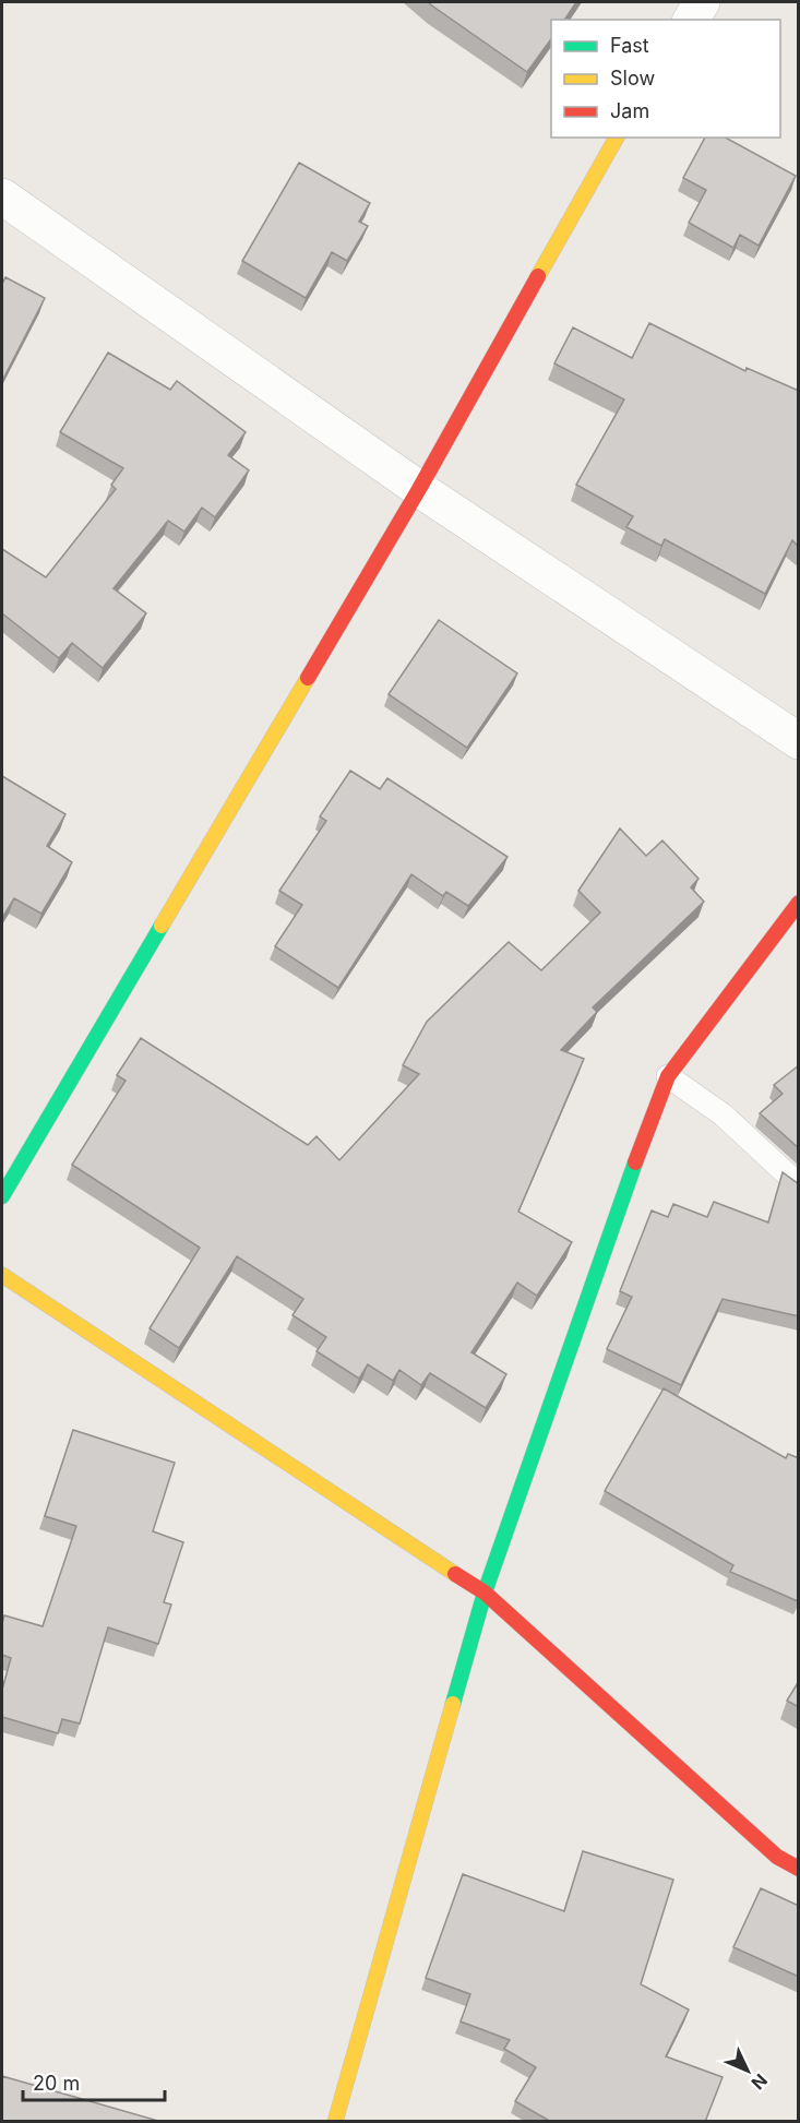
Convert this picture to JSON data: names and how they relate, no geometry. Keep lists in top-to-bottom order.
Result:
{
  "legend": ["Fast", "Slow", "Jam"],
  "scale_bar": "20 m",
  "north": "bottom right"
}
